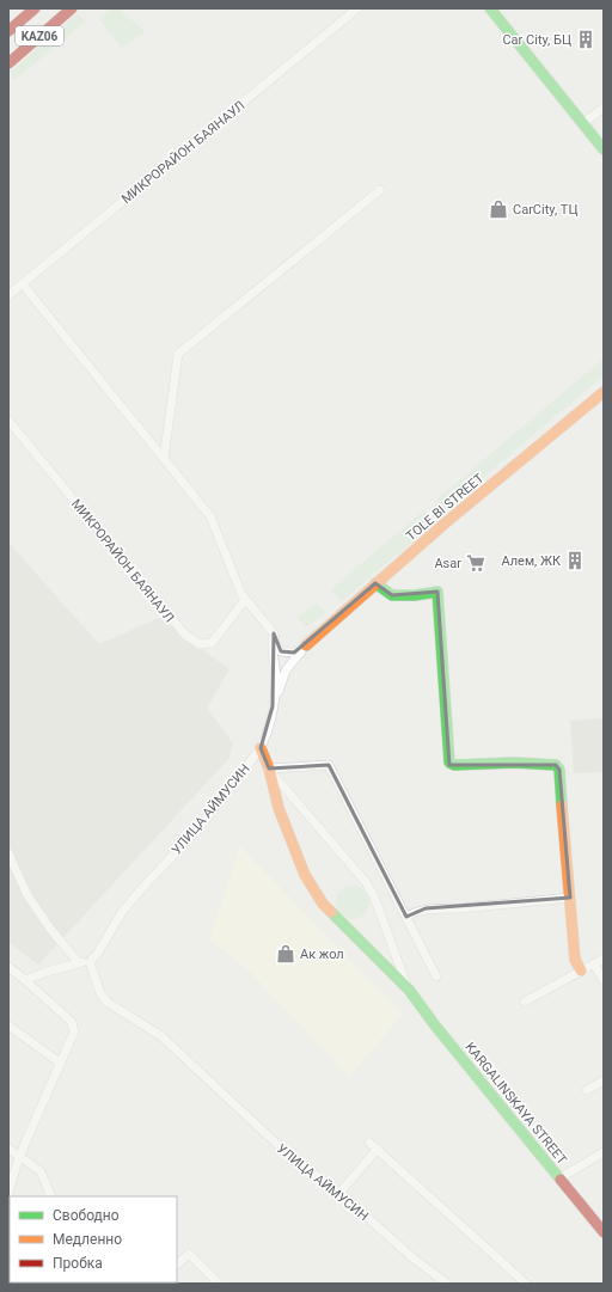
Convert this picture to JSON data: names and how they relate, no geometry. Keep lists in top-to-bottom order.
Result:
{
  "streets": {
    "main road": ["KАZ06", "TOLE BI STREET", "KARGALINSKAYA STREET"],
    "street": ["МИКРОРАЙОН БАЯНАУЛ", "УЛИЦА АЙМУСИН"]
  },
  "crossings": [
    ["УЛИЦА АЙМУСИН", "KARGALINSKAYA STREET"]
  ],
  "places": {
    "building": ["Car City, БЦ", "Алем, ЖК"],
    "shop": ["CarCity, ТЦ", "Ак жол"],
    "supermarket": ["Asar"]
  },
  "legend": ["Свободно", "Медленно", "Пробка"]
}
